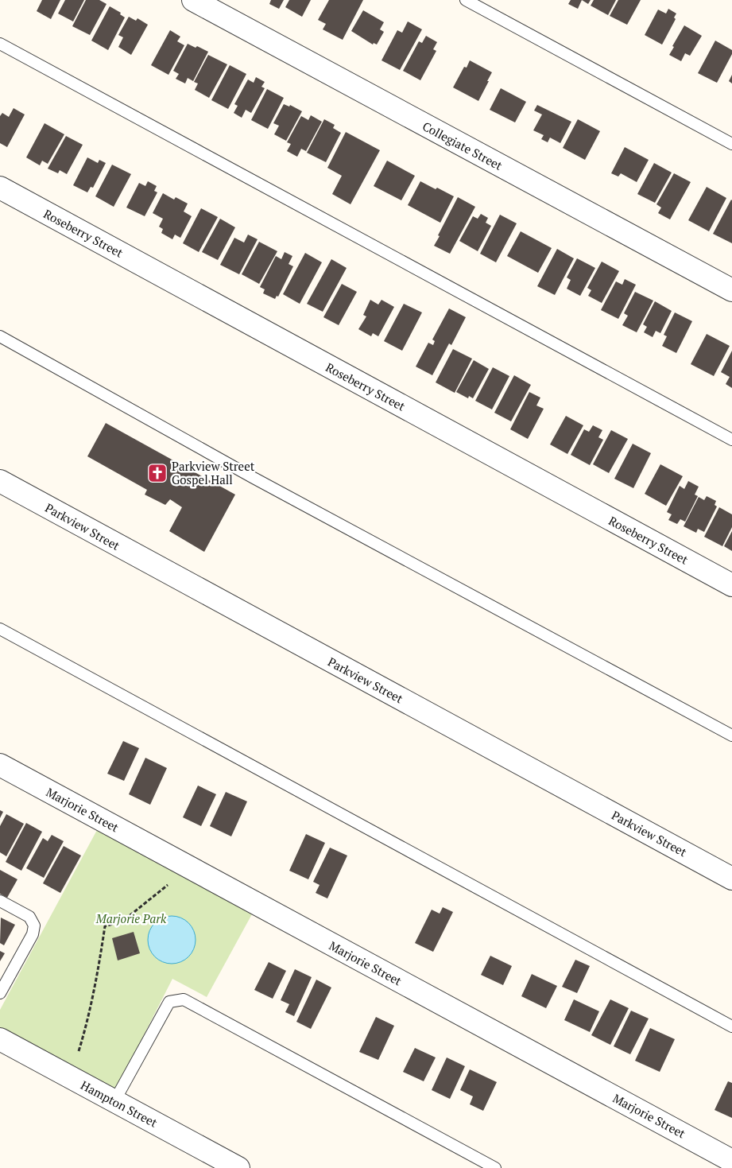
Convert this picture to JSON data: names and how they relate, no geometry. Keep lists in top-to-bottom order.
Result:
{
  "streets": {
    "street": [
      "Collegiate Street",
      "Roseberry Street",
      "Parkview Street",
      "Marjorie Street",
      "Hampton Street"
    ]
  },
  "parks": ["Marjorie Park"],
  "places": {
    "church": ["Parkview Street Gospel Hall"]
  }
}
